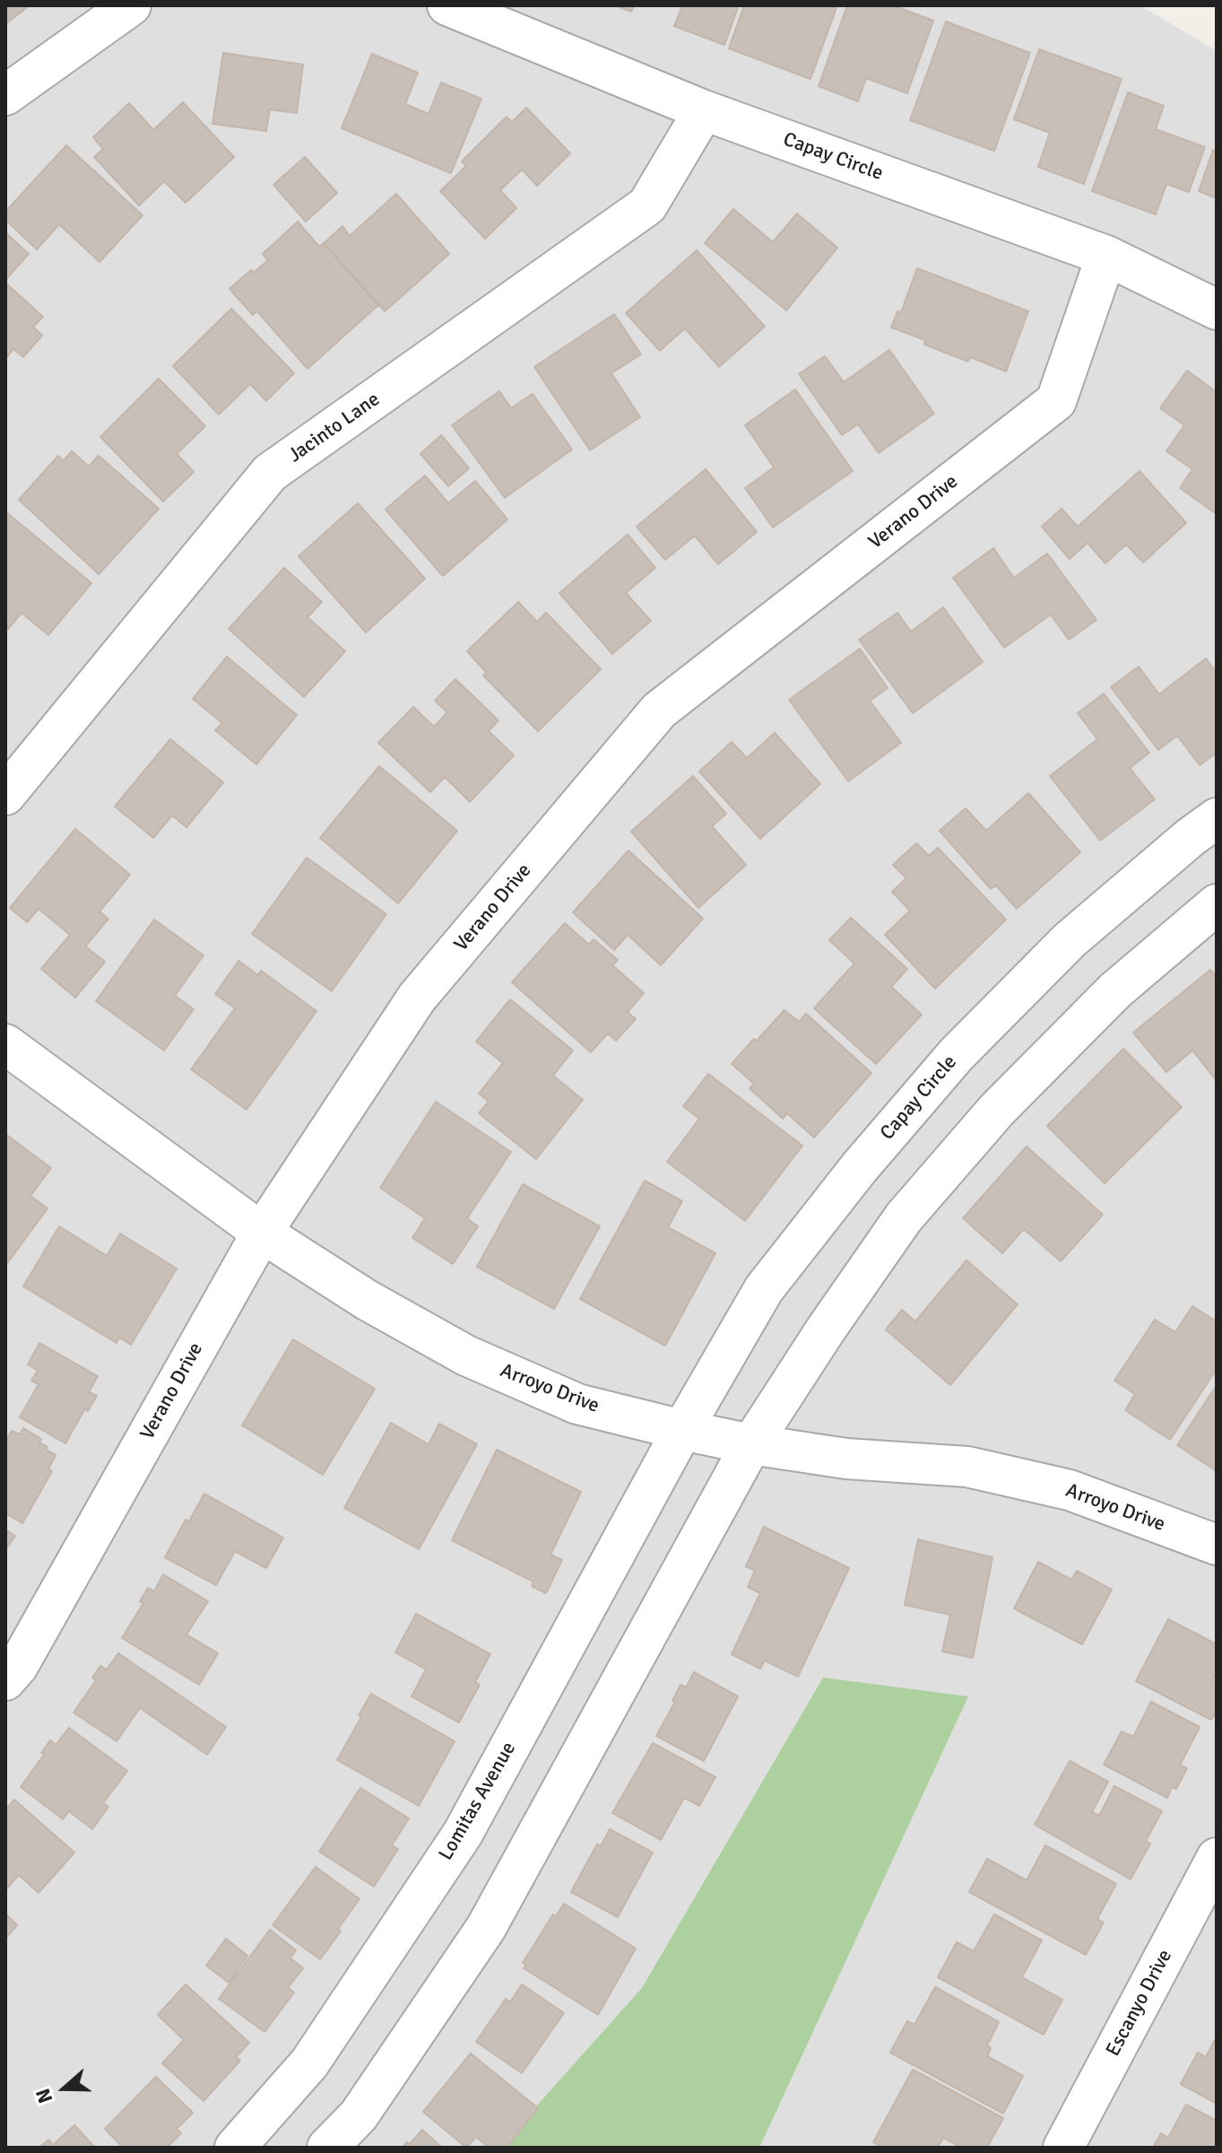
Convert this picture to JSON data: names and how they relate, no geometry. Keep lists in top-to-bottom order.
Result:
{
  "streets": {
    "street": [
      "Capay Circle",
      "Jacinto Lane",
      "Verano Drive",
      "Arroyo Drive",
      "Lomitas Avenue",
      "Escanyo Drive"
    ]
  },
  "crossings": [
    ["Capay Circle", "Jacinto Lane"],
    ["Capay Circle", "Verano Drive"],
    ["Capay Circle", "Arroyo Drive"],
    ["Capay Circle", "Lomitas Avenue"],
    ["Verano Drive", "Arroyo Drive"],
    ["Arroyo Drive", "Lomitas Avenue"]
  ],
  "north": "left"
}
